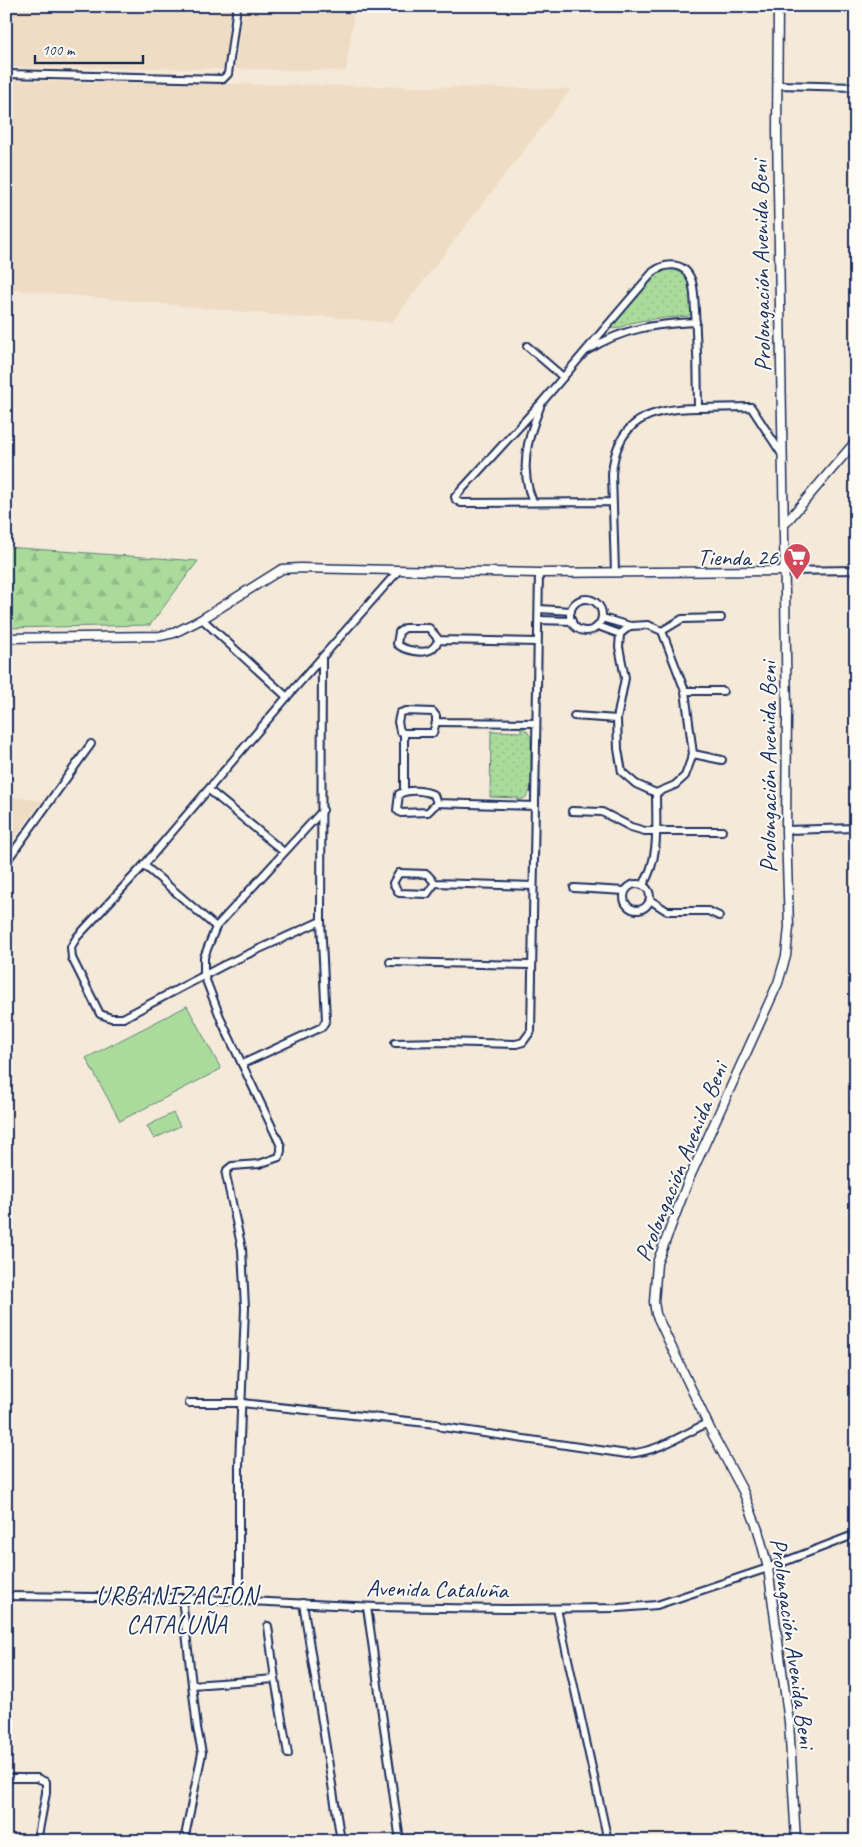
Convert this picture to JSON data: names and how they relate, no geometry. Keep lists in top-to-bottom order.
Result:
{
  "streets": {
    "street": ["Prolongación Avenida Beni", "Avenida Cataluña"]
  },
  "crossings": [
    ["Prolongación Avenida Beni", "Avenida Cataluña"]
  ],
  "districts": ["URBANIZACIÓN CATALUÑA"],
  "places": {
    "supermarket": ["Tienda 26"]
  },
  "scale_bar": "100 m"
}
